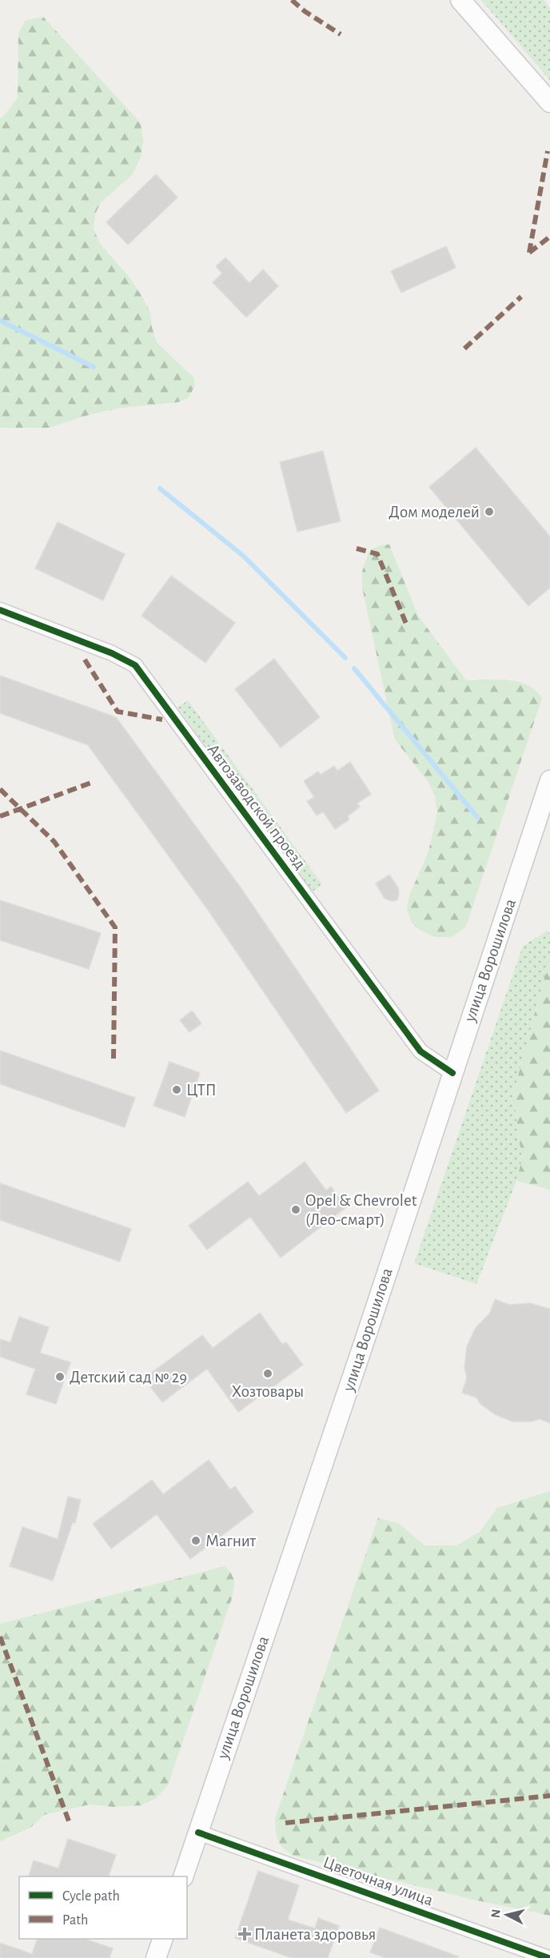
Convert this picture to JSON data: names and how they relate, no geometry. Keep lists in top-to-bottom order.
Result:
{
  "streets": {
    "main road": ["улица Ворошилова"],
    "street": ["Автозаводской проезд", "Цветочная улица"]
  },
  "crossings": [
    ["Автозаводской проезд", "улица Ворошилова"],
    ["улица Ворошилова", "Цветочная улица"]
  ],
  "places": {
    "other": [
      "Дом моделей",
      "ЦТП",
      "Opel & Chevrolet (Лео-смарт)",
      "Хозтовары",
      "Детский сад № 29",
      "Магнит"
    ],
    "health": ["Планета здоровья"]
  },
  "legend": ["Cycle path", "Path"],
  "north": "left"
}
